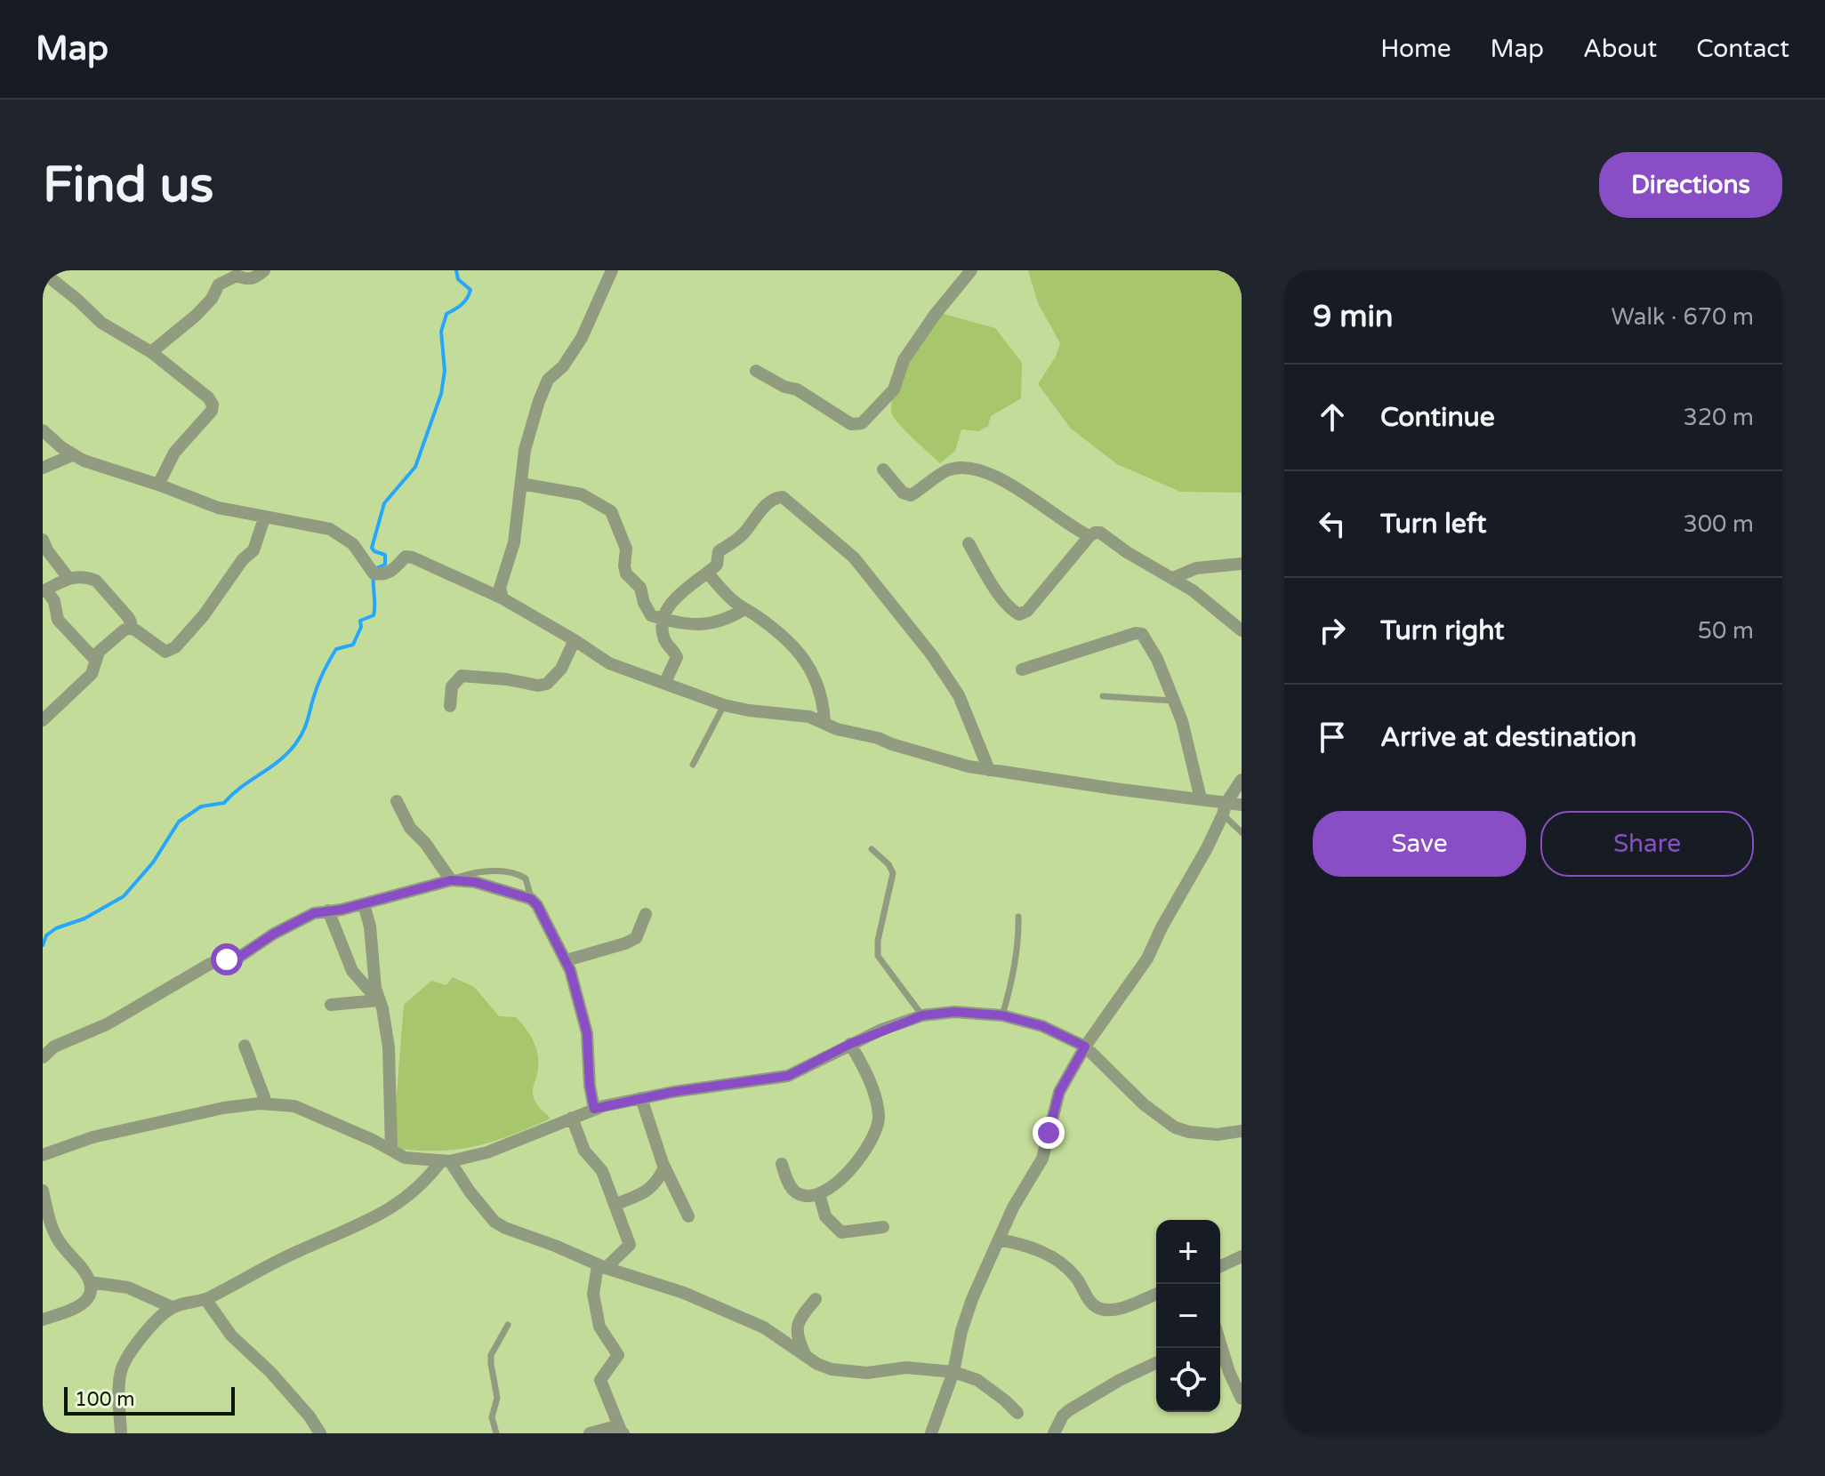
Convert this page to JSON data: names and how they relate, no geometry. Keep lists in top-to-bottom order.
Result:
{
  "scale_bar": "100 m",
  "page": {
    "header": "Map",
    "nav": [
      "Home",
      "Map",
      "About",
      "Contact"
    ],
    "buttons": [
      "Directions",
      ["Save", "Share"]
    ],
    "title": "Find us",
    "heading": ["9 min", "Walk · 670 m"],
    "list": [
      ["Continue", "320 m"],
      ["Turn left", "300 m"],
      ["Turn right", "50 m"],
      "Arrive at destination"
    ],
    "map_buttons": ["+", "−"],
    "scale": "100 m"
  }
}
